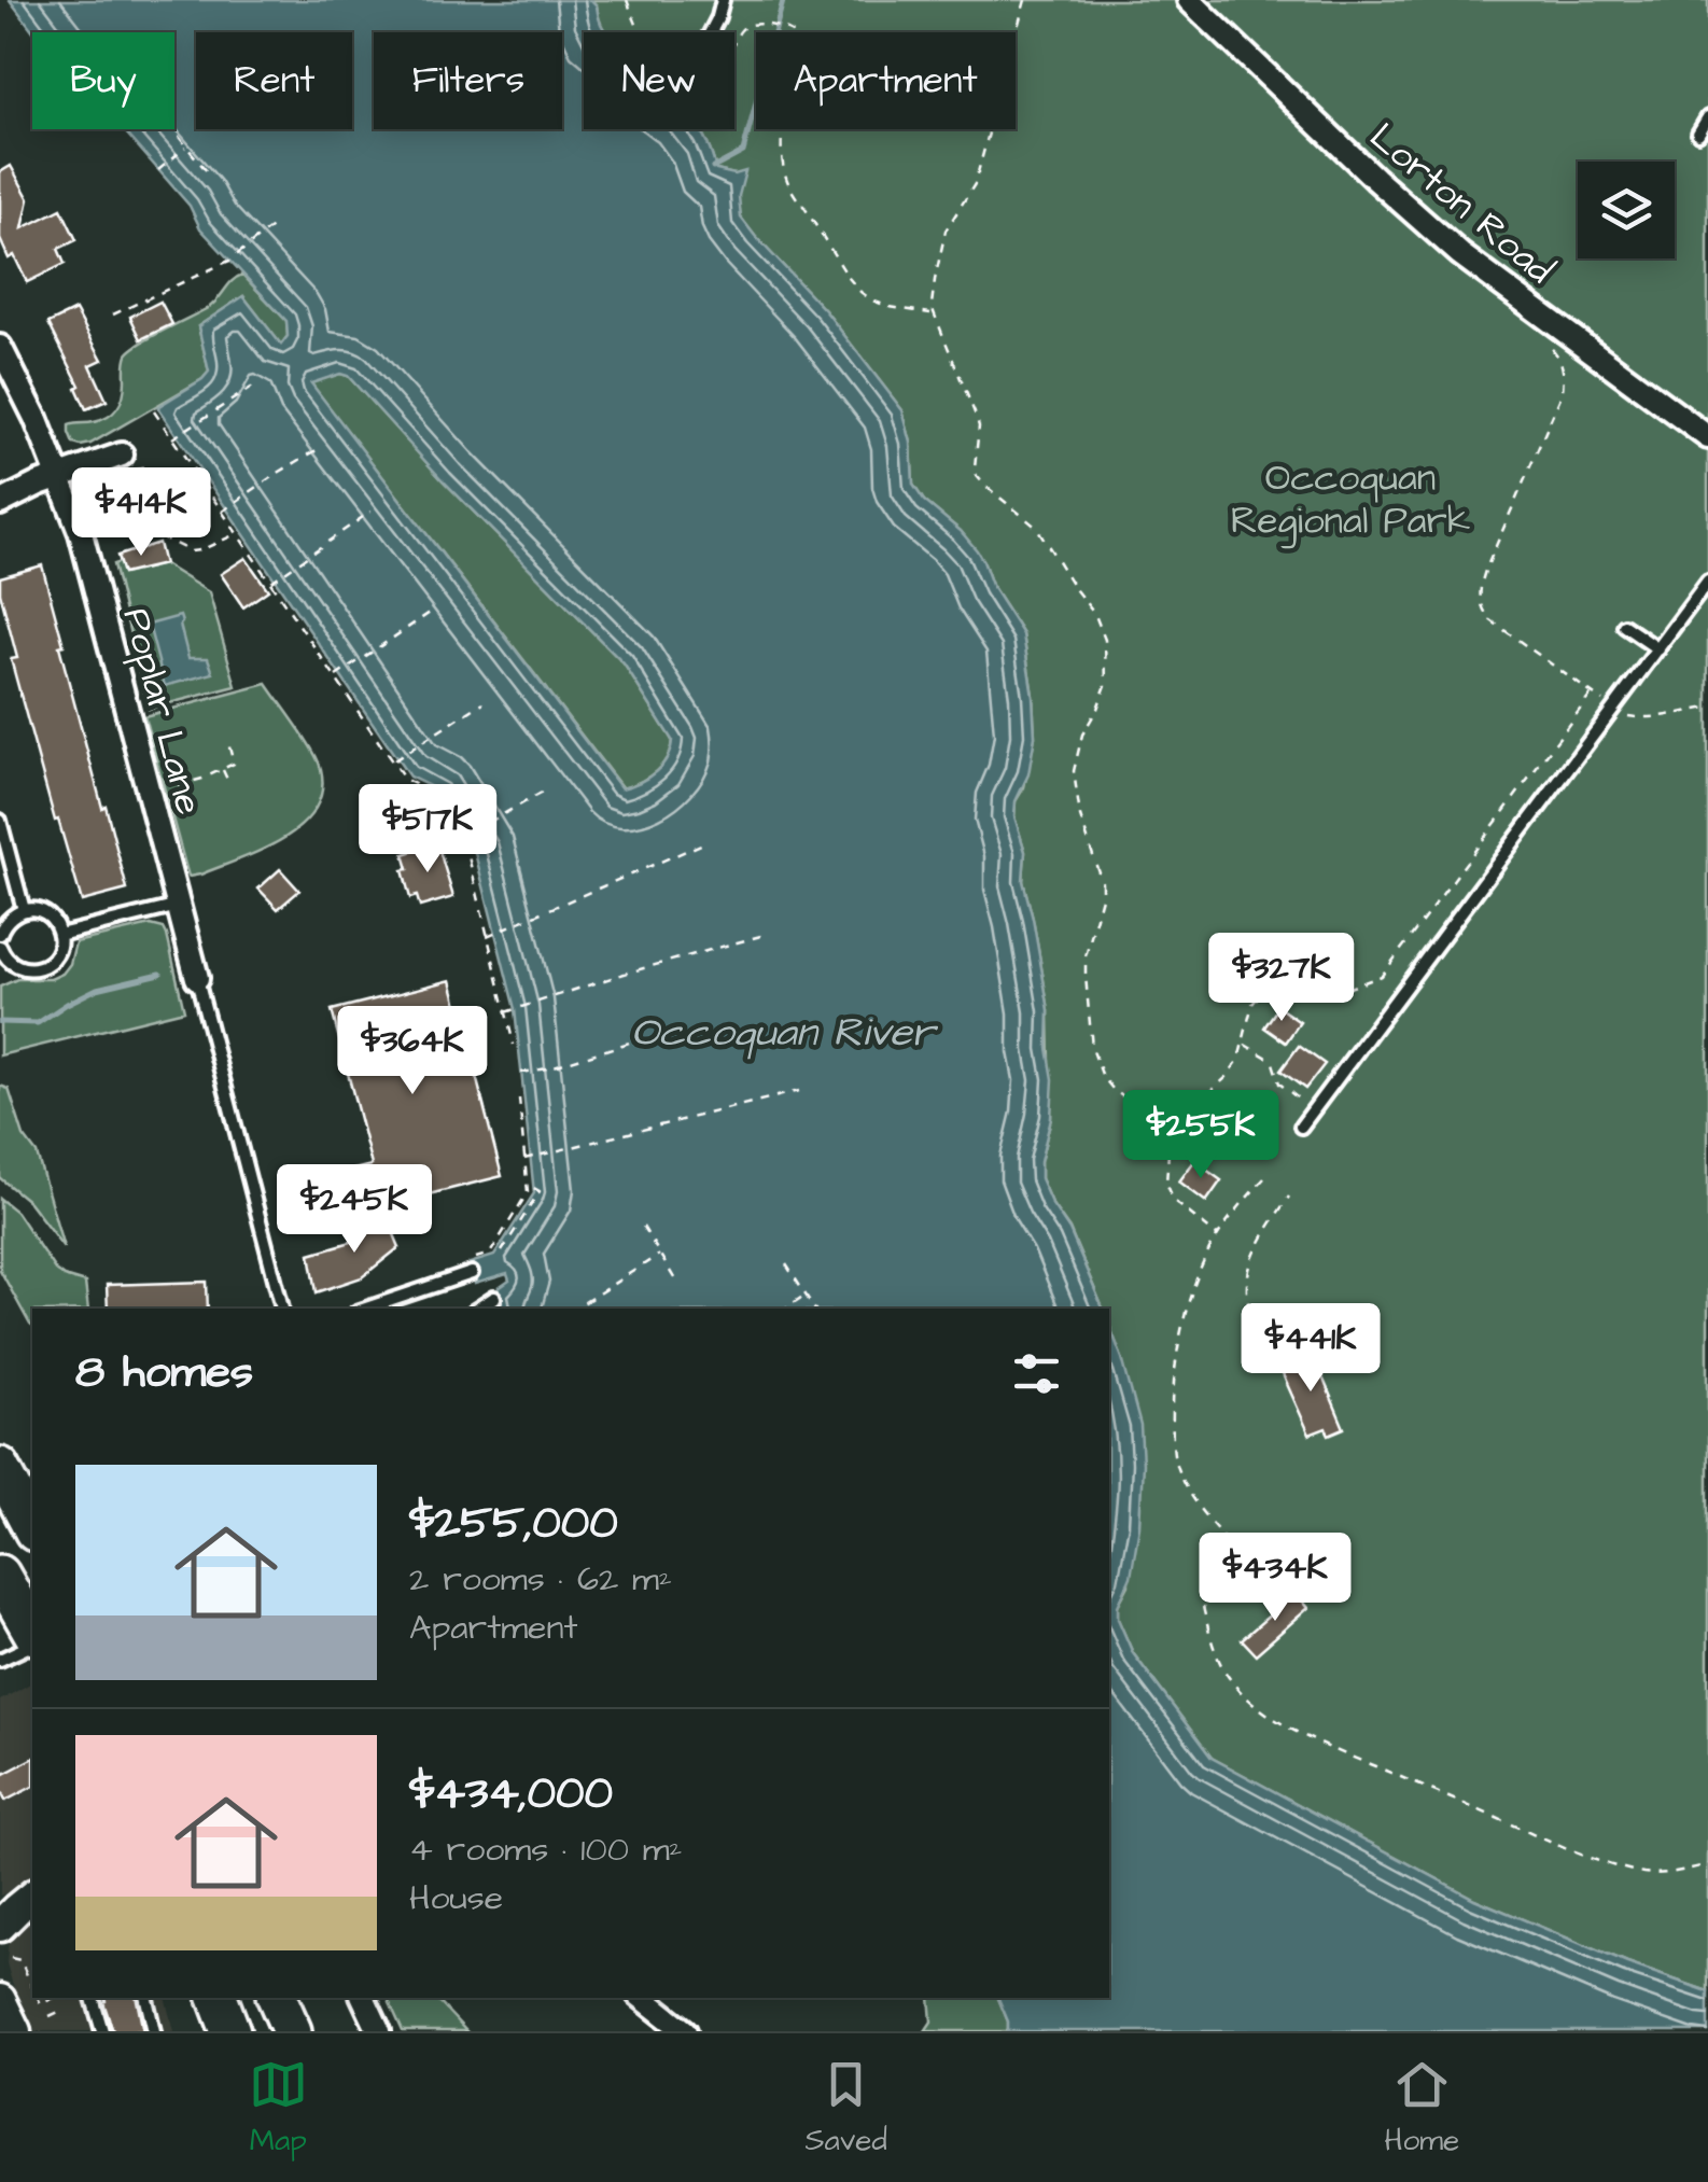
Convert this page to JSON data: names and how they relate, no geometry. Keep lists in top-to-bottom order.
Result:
{
  "streets": {
    "street": ["Lorton Road", "Poplar Lane"]
  },
  "water": ["Occoquan River"],
  "parks": ["Occoquan Regional Park"],
  "page": {
    "chip": [
      "Buy",
      "Rent",
      "Filters",
      "New",
      "Apartment"
    ],
    "price": [
      "$414K",
      "$517K",
      "$327K",
      "$364K",
      "$255K",
      "$245K",
      "$441K",
      "$434K"
    ],
    "heading": "8 homes",
    "list": [
      {
        "name": "$255,000",
        "note": "2 rooms · 62 m² · Apartment"
      },
      {
        "name": "$434,000",
        "note": "4 rooms · 100 m² · House"
      }
    ],
    "tabs": ["Map", "Saved", "Home"]
  }
}
